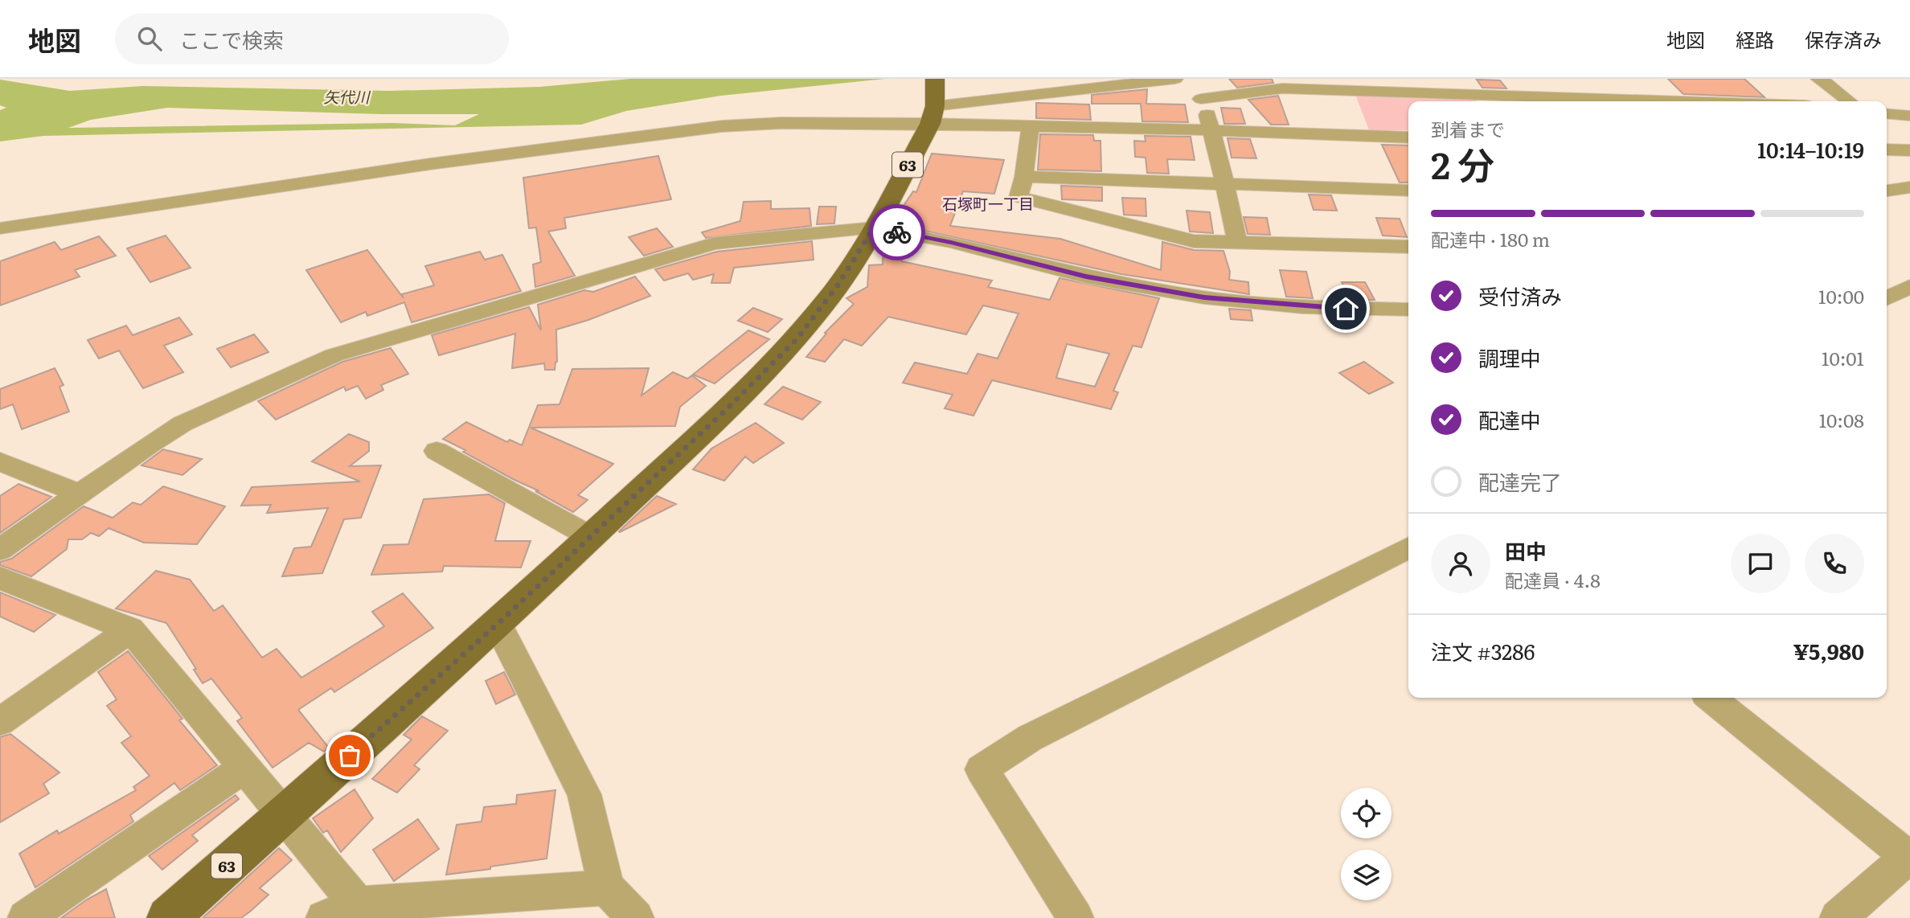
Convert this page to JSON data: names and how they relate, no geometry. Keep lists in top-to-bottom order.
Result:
{
  "streets": {
    "main road": ["63"]
  },
  "districts": ["石塚町一丁目"],
  "water": ["矢代川"],
  "page": {
    "header": "地図",
    "search": "ここで検索",
    "nav": ["地図", "経路", "保存済み"],
    "heading": ["2 分", "到着まで", "10:14–10:19"],
    "panel": [
      "田中",
      "配達員 · 4.8",
      "注文 #3286",
      "¥5,980"
    ],
    "bar": "配達中 · 180 m",
    "list": [
      ["受付済み", "10:00"],
      ["調理中", "10:01"],
      ["配達中", "10:08"],
      "配達完了"
    ]
  }
}
